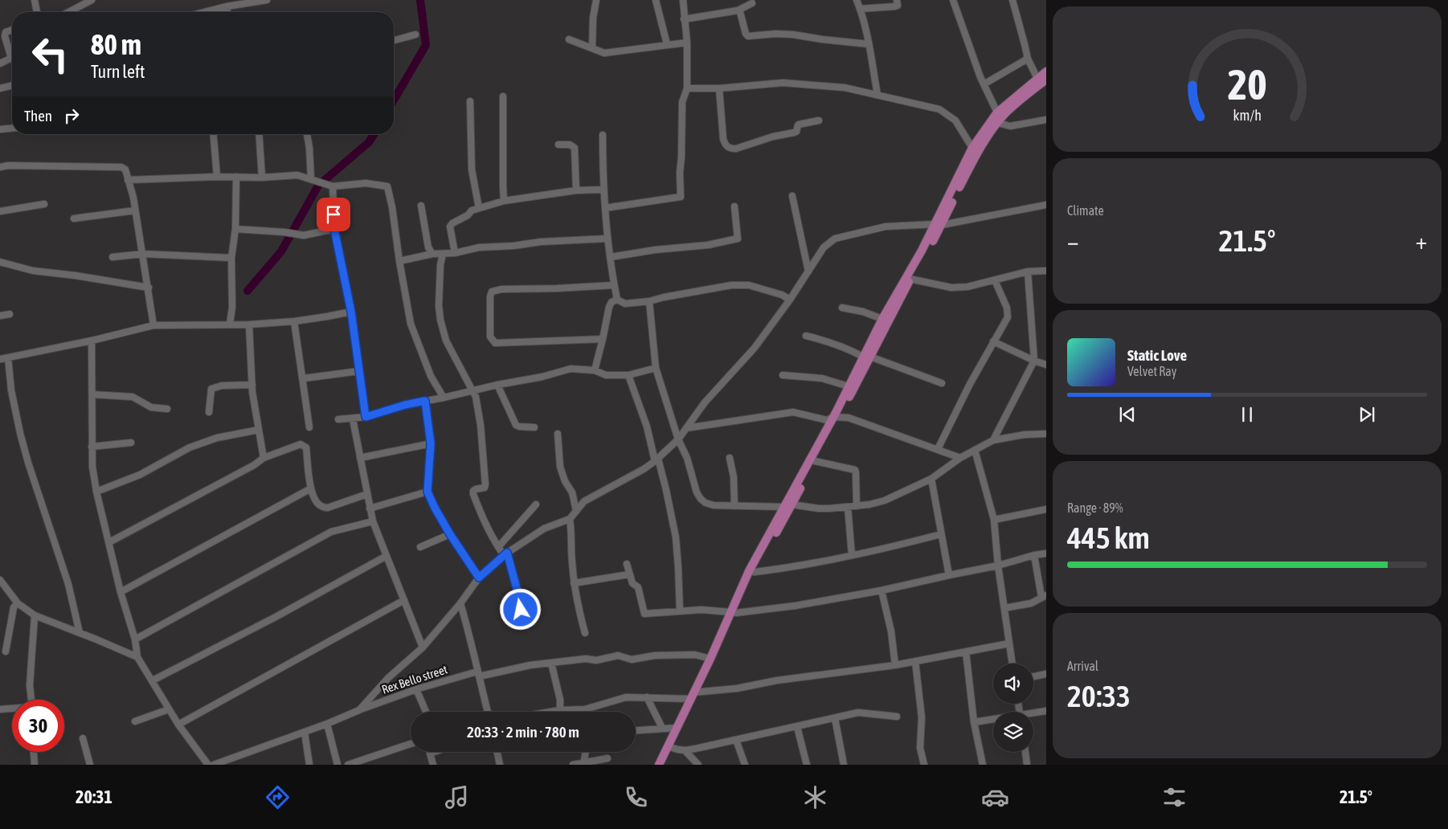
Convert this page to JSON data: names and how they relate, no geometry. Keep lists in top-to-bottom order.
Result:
{
  "streets": {
    "street": ["Rex Bello street"]
  },
  "page": {
    "turn": ["80 m", "Turn left"],
    "then": "Then",
    "tile": [
      "Climate",
      ["Range · 89%", "445 km"],
      ["Arrival", "20:33"]
    ],
    "heat": ["−", "21.5°", "+"],
    "song": ["Static Love", "Velvet Ray"],
    "limit": "30",
    "trip": "20:33 · 2 min · 780 m",
    "tabs": ["20:31", "21.5°"],
    "gauge": ["20", "km/h"]
  }
}
